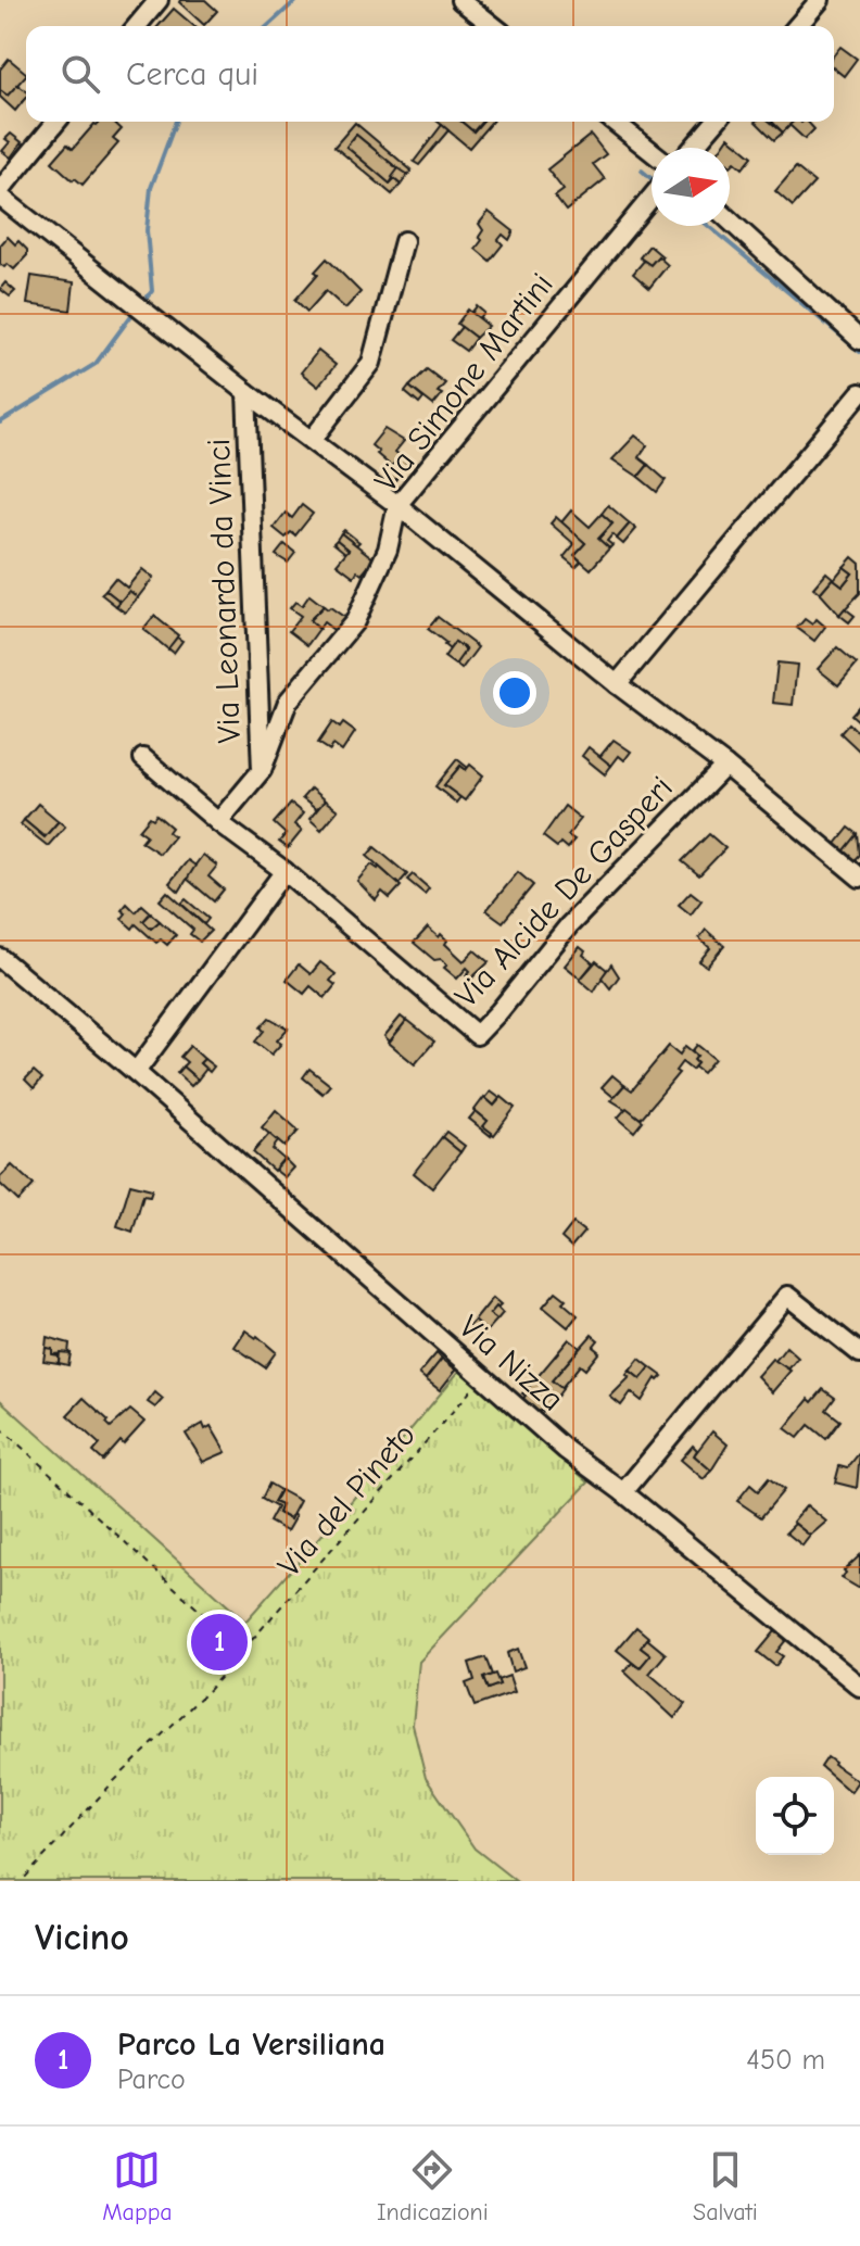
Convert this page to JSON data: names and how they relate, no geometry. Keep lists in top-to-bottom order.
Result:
{
  "streets": {
    "street": [
      "Via Simone Martini",
      "Via Leonardo da Vinci",
      "Via Alcide De Gasperi",
      "Via Nizza"
    ],
    "path": ["Via del Pineto"]
  },
  "crossings": [
    ["Via Simone Martini", "Via Leonardo da Vinci"],
    ["Via Leonardo da Vinci", "Via Alcide De Gasperi"],
    ["Via Nizza", "Via del Pineto"]
  ],
  "north": "right",
  "page": {
    "search": "Cerca qui",
    "pins": "1",
    "heading": "Vicino",
    "list": [
      {
        "mark": "1",
        "name": "Parco La Versiliana",
        "note": "Parco",
        "value": "450 m"
      }
    ],
    "nav": ["Mappa", "Indicazioni", "Salvati"]
  }
}
